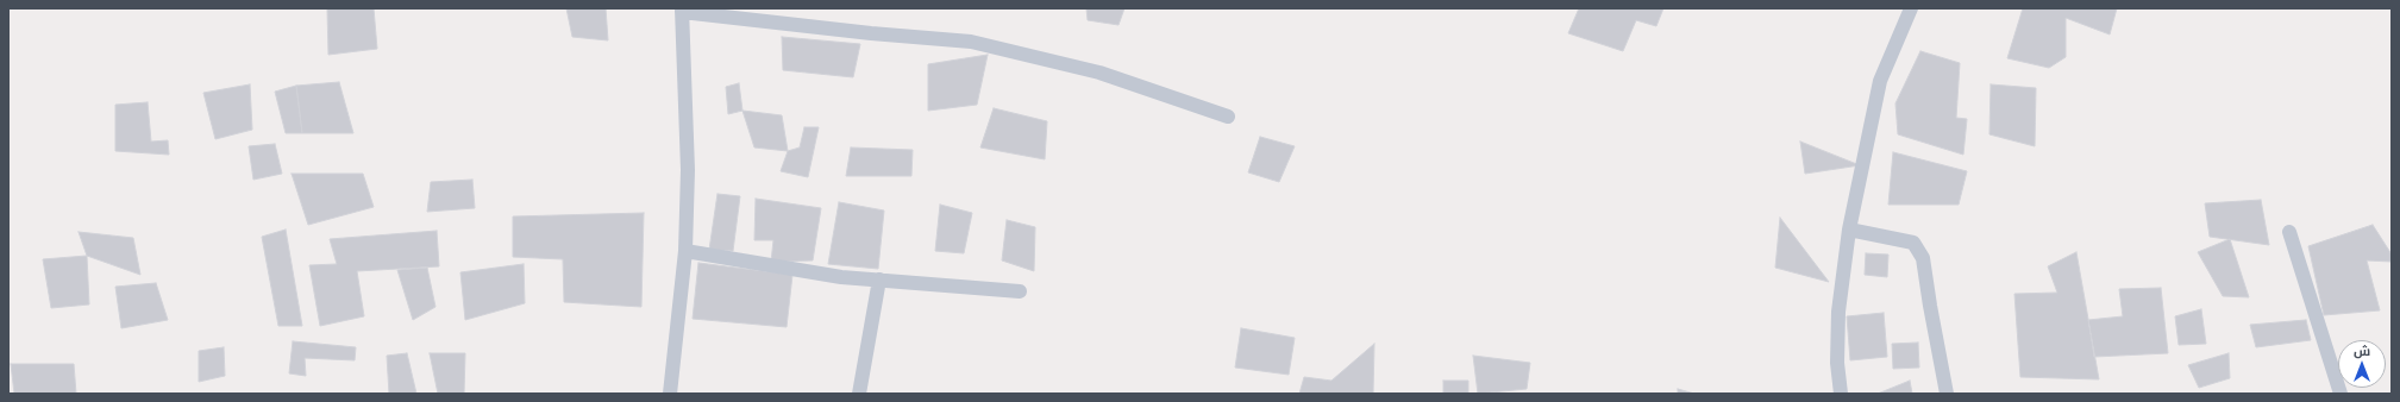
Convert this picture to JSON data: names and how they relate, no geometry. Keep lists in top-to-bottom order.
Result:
{
  "north": "top"
}
